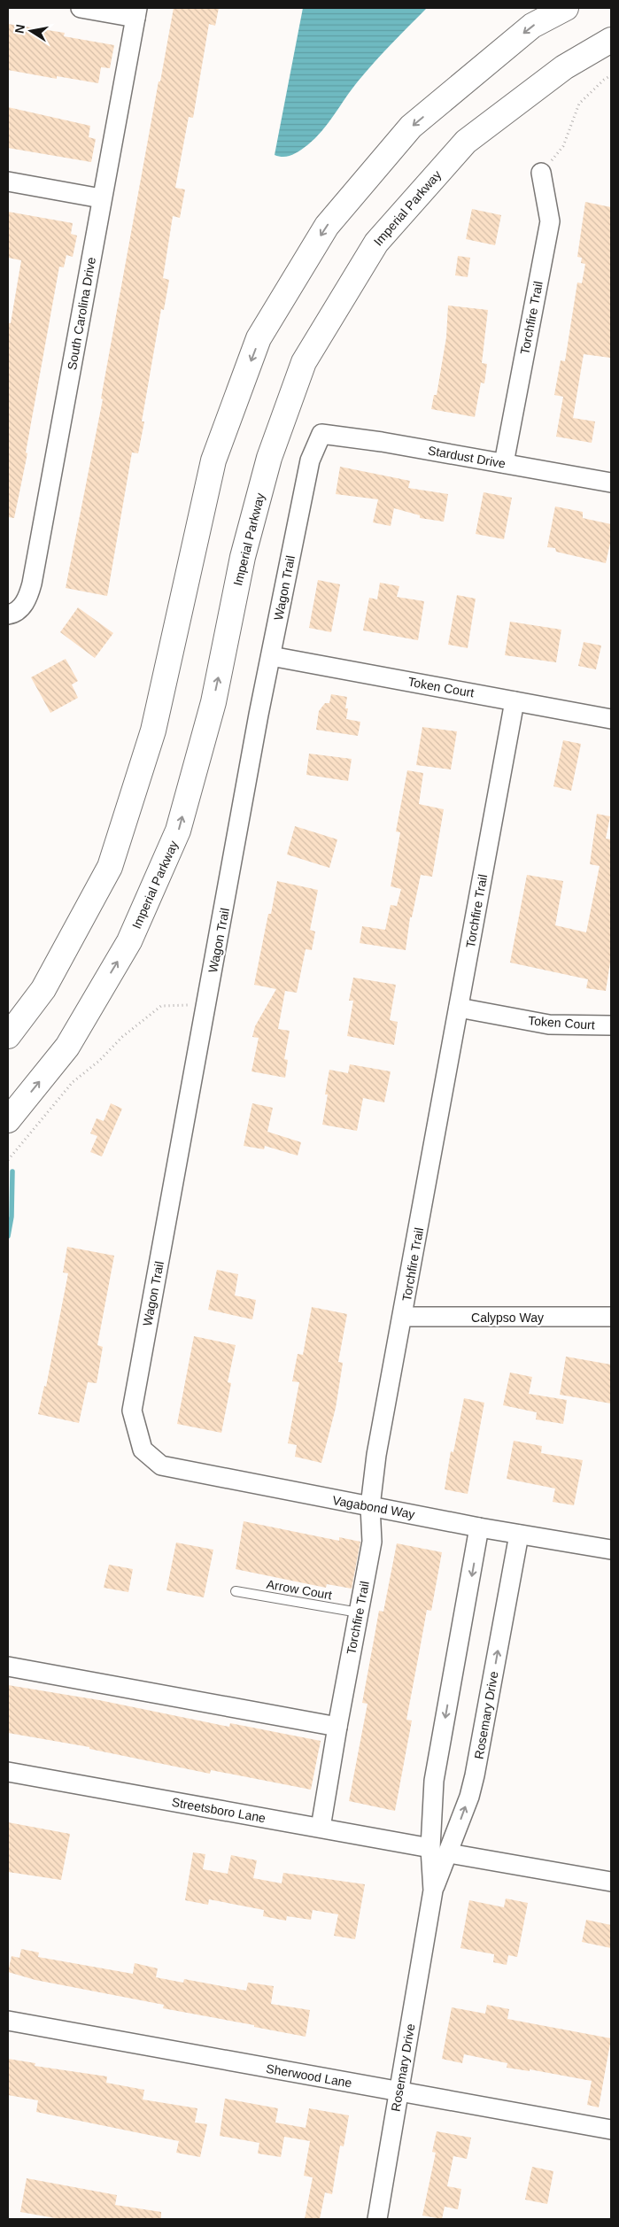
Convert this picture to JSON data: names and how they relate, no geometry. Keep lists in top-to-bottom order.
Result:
{
  "streets": {
    "main road": ["Imperial Parkway"],
    "street": [
      "South Carolina Drive",
      "Torchfire Trail",
      "Stardust Drive",
      "Wagon Trail",
      "Token Court",
      "Calypso Way",
      "Vagabond Way",
      "Rosemary Drive",
      "Streetsboro Lane",
      "Sherwood Lane"
    ],
    "lane": ["Arrow Court"]
  },
  "crossings": [
    ["Torchfire Trail", "Stardust Drive"],
    ["Torchfire Trail", "Token Court"],
    ["Torchfire Trail", "Calypso Way"],
    ["Torchfire Trail", "Vagabond Way"],
    ["Torchfire Trail", "Arrow Court"],
    ["Torchfire Trail", "Streetsboro Lane"],
    ["Stardust Drive", "Wagon Trail"],
    ["Wagon Trail", "Token Court"],
    ["Wagon Trail", "Vagabond Way"],
    ["Vagabond Way", "Rosemary Drive"],
    ["Rosemary Drive", "Streetsboro Lane"],
    ["Rosemary Drive", "Sherwood Lane"]
  ],
  "north": "left"
}
